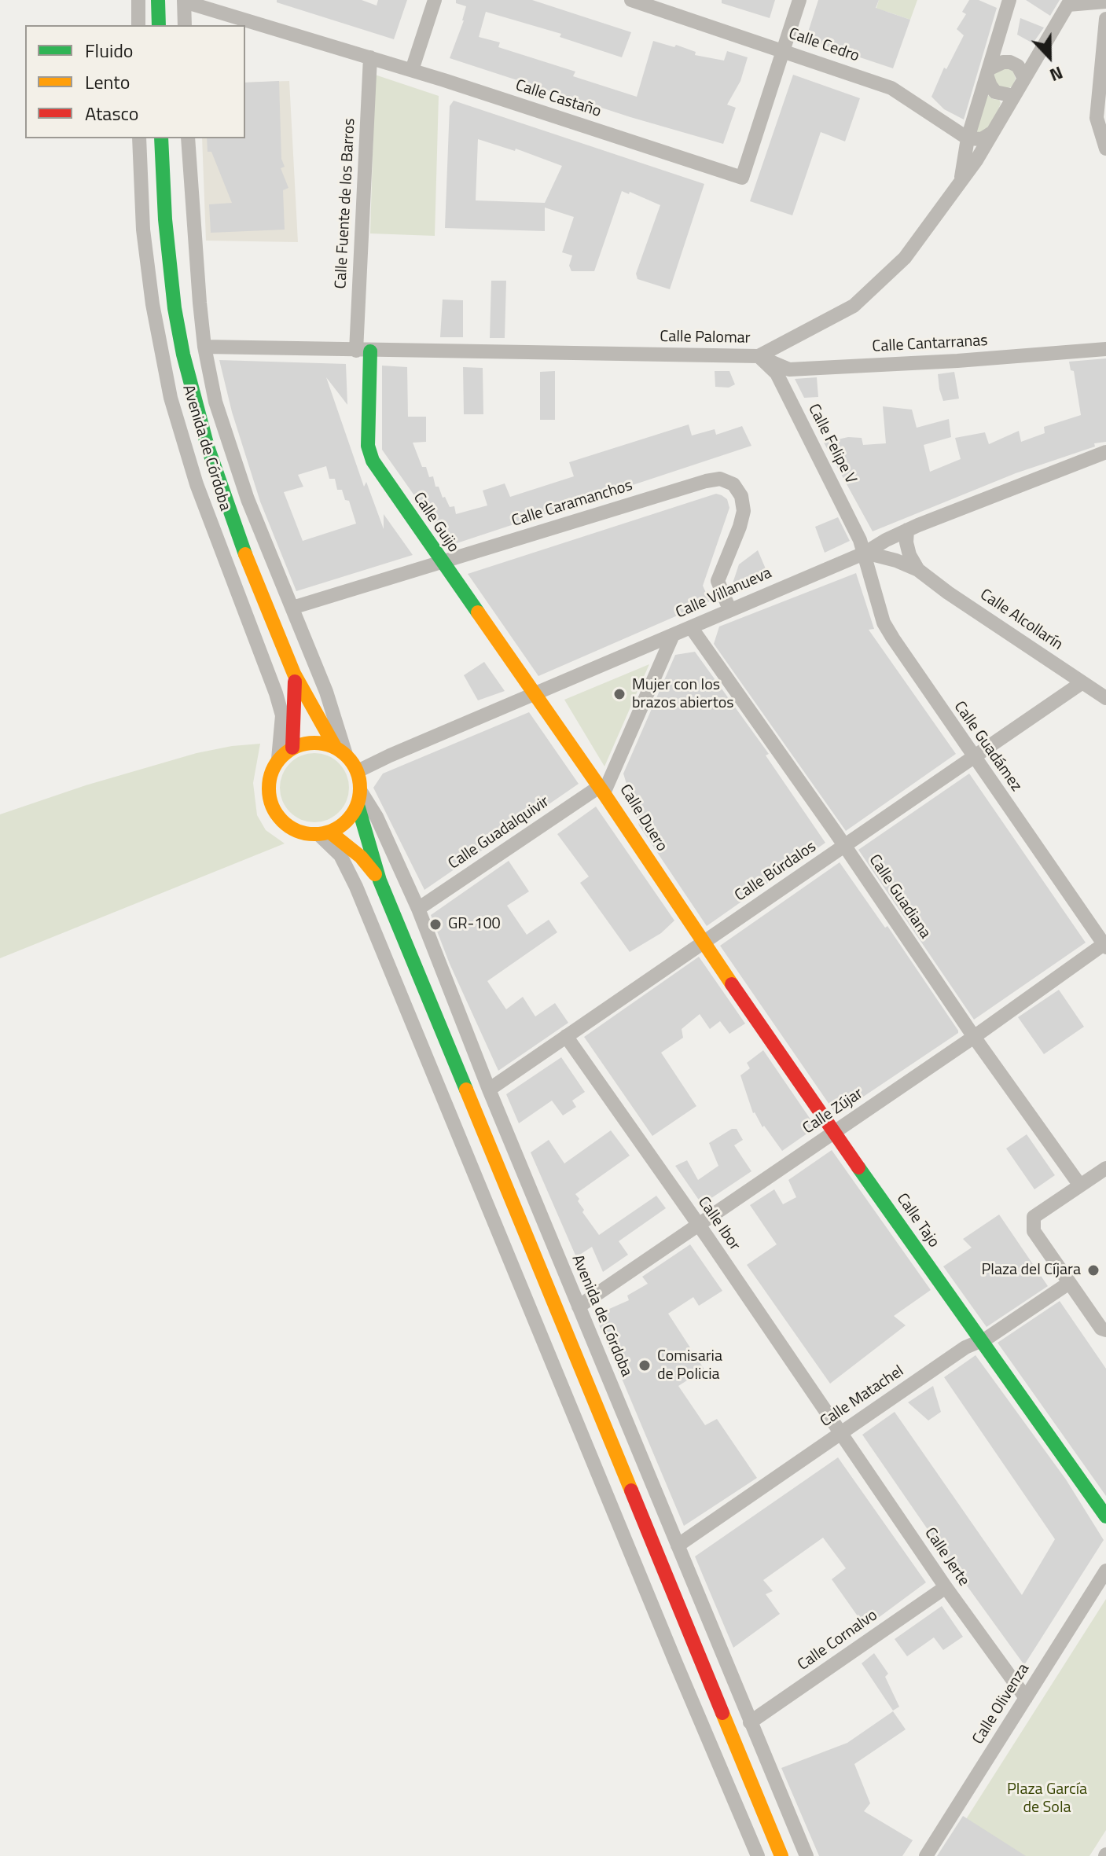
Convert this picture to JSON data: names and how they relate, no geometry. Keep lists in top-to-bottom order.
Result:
{
  "streets": {
    "street": [
      "Calle Cedro",
      "Calle Castaño",
      "Calle Fuente de los Barros",
      "Calle Palomar",
      "Calle Cantarranas",
      "Calle Felipe V",
      "Avenida de Córdoba",
      "Calle Caramanchos",
      "Calle Guijo",
      "Calle Villanueva",
      "Calle Alcollarín",
      "Calle Guadámez",
      "Calle Duero",
      "Calle Guadalquivir",
      "Calle Búrdalos",
      "Calle Guadiana",
      "Calle Zújar",
      "Calle Tajo",
      "Calle Ibor",
      "Calle Matachel",
      "Calle Jerte",
      "Calle Cornalvo",
      "Calle Olivenza"
    ]
  },
  "crossings": [
    ["Calle Cedro", "Calle Castaño"],
    ["Calle Castaño", "Calle Fuente de los Barros"],
    ["Calle Fuente de los Barros", "Calle Palomar"],
    ["Calle Fuente de los Barros", "Calle Guijo"],
    ["Calle Palomar", "Calle Cantarranas"],
    ["Calle Palomar", "Calle Felipe V"],
    ["Calle Palomar", "Avenida de Córdoba"],
    ["Calle Palomar", "Calle Guijo"],
    ["Calle Cantarranas", "Calle Felipe V"],
    ["Calle Felipe V", "Calle Villanueva"],
    ["Calle Felipe V", "Calle Alcollarín"],
    ["Calle Felipe V", "Calle Guadámez"],
    ["Avenida de Córdoba", "Calle Caramanchos"],
    ["Avenida de Córdoba", "Calle Villanueva"],
    ["Avenida de Córdoba", "Calle Guadalquivir"],
    ["Avenida de Córdoba", "Calle Búrdalos"],
    ["Avenida de Córdoba", "Calle Zújar"],
    ["Avenida de Córdoba", "Calle Matachel"],
    ["Avenida de Córdoba", "Calle Cornalvo"],
    ["Calle Caramanchos", "Calle Guijo"],
    ["Calle Caramanchos", "Calle Villanueva"],
    ["Calle Guijo", "Calle Villanueva"],
    ["Calle Guijo", "Calle Duero"],
    ["Calle Guijo", "Calle Guadalquivir"],
    ["Calle Villanueva", "Calle Alcollarín"],
    ["Calle Villanueva", "Calle Guadámez"],
    ["Calle Villanueva", "Calle Duero"],
    ["Calle Villanueva", "Calle Guadiana"],
    ["Calle Alcollarín", "Calle Guadámez"],
    ["Calle Alcollarín", "Calle Búrdalos"],
    ["Calle Guadámez", "Calle Búrdalos"],
    ["Calle Guadámez", "Calle Zújar"],
    ["Calle Duero", "Calle Guadalquivir"],
    ["Calle Duero", "Calle Búrdalos"],
    ["Calle Duero", "Calle Tajo"],
    ["Calle Búrdalos", "Calle Guadiana"],
    ["Calle Búrdalos", "Calle Tajo"],
    ["Calle Búrdalos", "Calle Ibor"],
    ["Calle Guadiana", "Calle Zújar"],
    ["Calle Zújar", "Calle Tajo"],
    ["Calle Zújar", "Calle Ibor"],
    ["Calle Tajo", "Calle Matachel"],
    ["Calle Ibor", "Calle Matachel"],
    ["Calle Ibor", "Calle Jerte"],
    ["Calle Matachel", "Calle Jerte"],
    ["Calle Jerte", "Calle Cornalvo"],
    ["Calle Jerte", "Calle Olivenza"]
  ],
  "parks": ["Plaza García de Sola"],
  "places": [
    "Mujer con los brazos abiertos",
    "GR-100",
    "Plaza del Cíjara",
    "Comisaria de Policia"
  ],
  "legend": ["Fluido", "Lento", "Atasco"],
  "north": "bottom"
}
